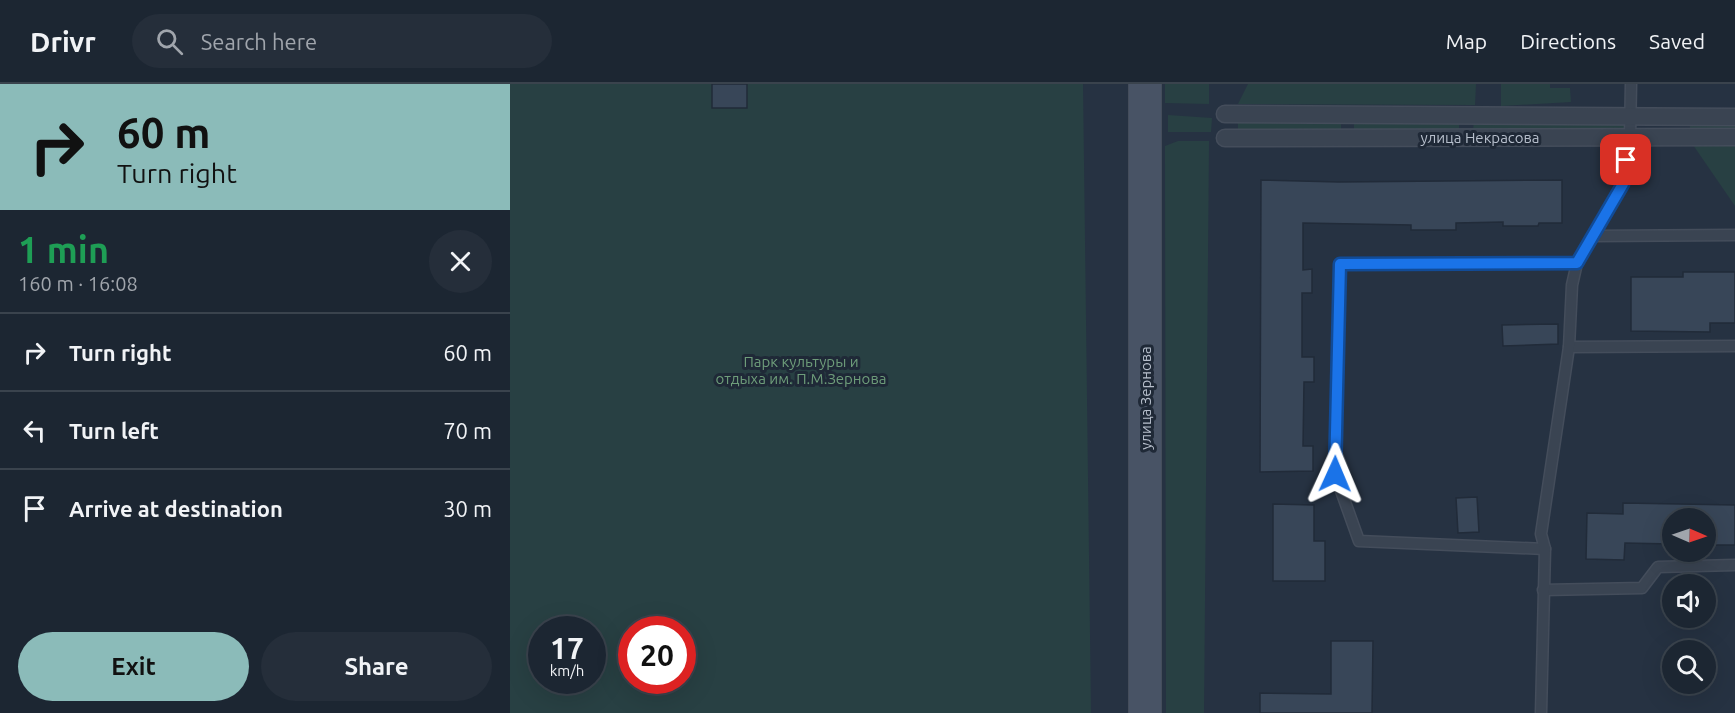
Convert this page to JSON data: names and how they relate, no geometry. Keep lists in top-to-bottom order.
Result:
{
  "streets": {
    "main road": ["улица Зернова"],
    "street": ["улица Некрасова"]
  },
  "parks": ["Парк культуры и отдыха им. П.М.Зернова"],
  "north": "right",
  "page": {
    "header": "Drivr",
    "search": "Search here",
    "nav": ["Map", "Directions", "Saved"],
    "turn": ["60 m", "Turn right"],
    "heading": ["1 min", "160 m · 16:08"],
    "list": [
      {
        "name": "Turn right",
        "value": "60 m"
      },
      {
        "name": "Turn left",
        "value": "70 m"
      },
      {
        "name": "Arrive at destination",
        "value": "30 m"
      }
    ],
    "speed": "17 km/h",
    "limit": "20",
    "buttons": ["Exit", "Share"]
  }
}
